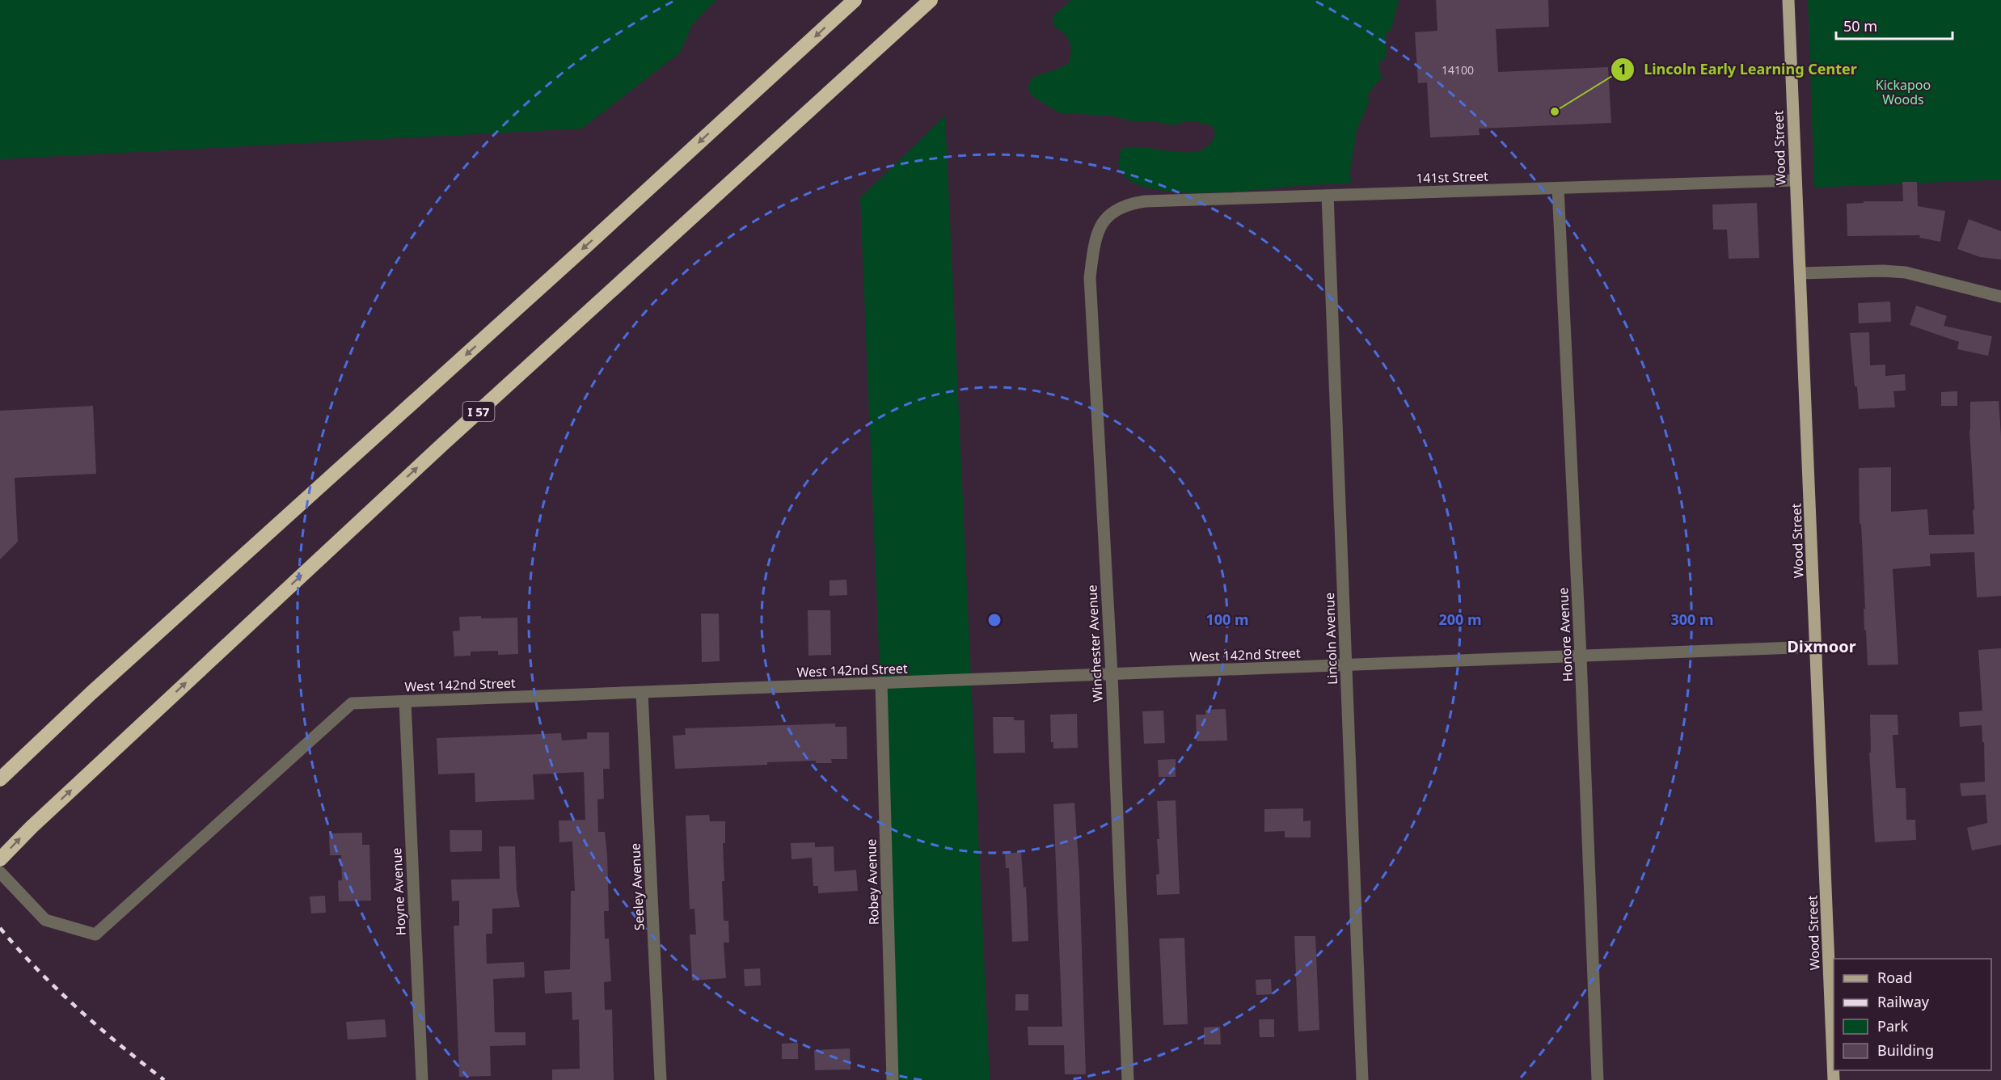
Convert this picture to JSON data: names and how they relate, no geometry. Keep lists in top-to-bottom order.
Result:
{
  "streets": {
    "highway": ["I 57"],
    "main road": ["Wood Street"],
    "street": [
      "141st Street",
      "Honore Avenue",
      "Lincoln Avenue",
      "Winchester Avenue",
      "West 142nd Street",
      "Robey Avenue",
      "Seeley Avenue",
      "Hoyne Avenue"
    ]
  },
  "crossings": [
    ["Wood Street", "141st Street"],
    ["Wood Street", "West 142nd Street"],
    ["141st Street", "Honore Avenue"],
    ["141st Street", "Lincoln Avenue"],
    ["141st Street", "Winchester Avenue"],
    ["Honore Avenue", "West 142nd Street"],
    ["Lincoln Avenue", "West 142nd Street"],
    ["Winchester Avenue", "West 142nd Street"],
    ["West 142nd Street", "Robey Avenue"],
    ["West 142nd Street", "Seeley Avenue"],
    ["West 142nd Street", "Hoyne Avenue"]
  ],
  "districts": ["Dixmoor"],
  "parks": ["Kickapoo Woods"],
  "places": ["Lincoln Early Learning Center"],
  "house_numbers": ["14100"],
  "legend": [
    "Road",
    "Railway",
    "Park",
    "Building"
  ],
  "scale_bar": "50 m",
  "rings": ["100 m", "200 m", "300 m"]
}
